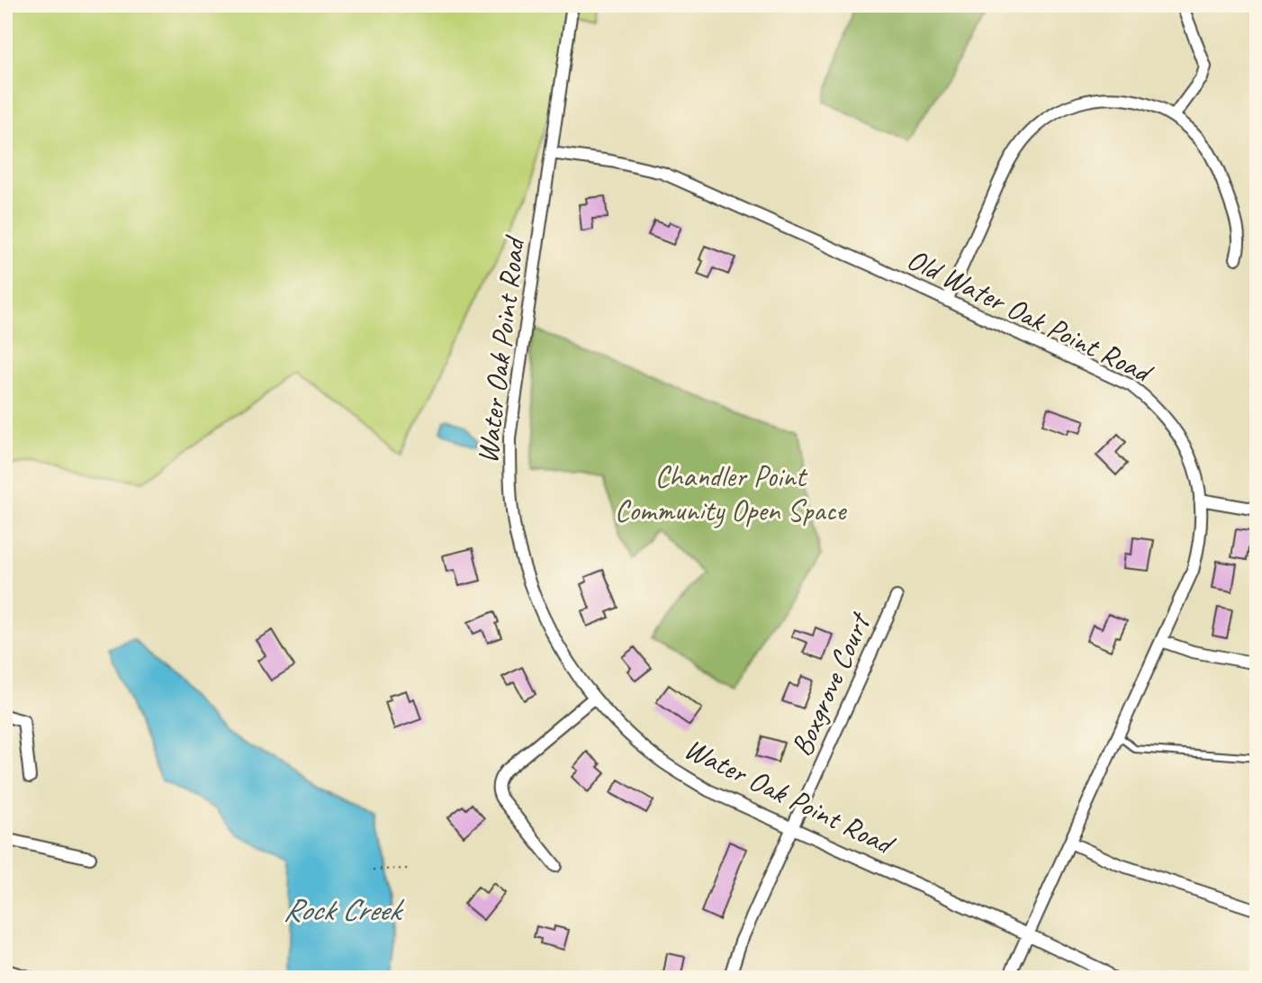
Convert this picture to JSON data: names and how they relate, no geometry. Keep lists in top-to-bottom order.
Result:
{
  "streets": {
    "street": ["Old Water Oak Point Road", "Water Oak Point Road", "Boxgrove Court"]
  },
  "crossings": [
    ["Old Water Oak Point Road", "Water Oak Point Road"],
    ["Water Oak Point Road", "Boxgrove Court"]
  ],
  "water": ["Rock Creek"],
  "parks": ["Chandler Point Community Open Space"]
}
